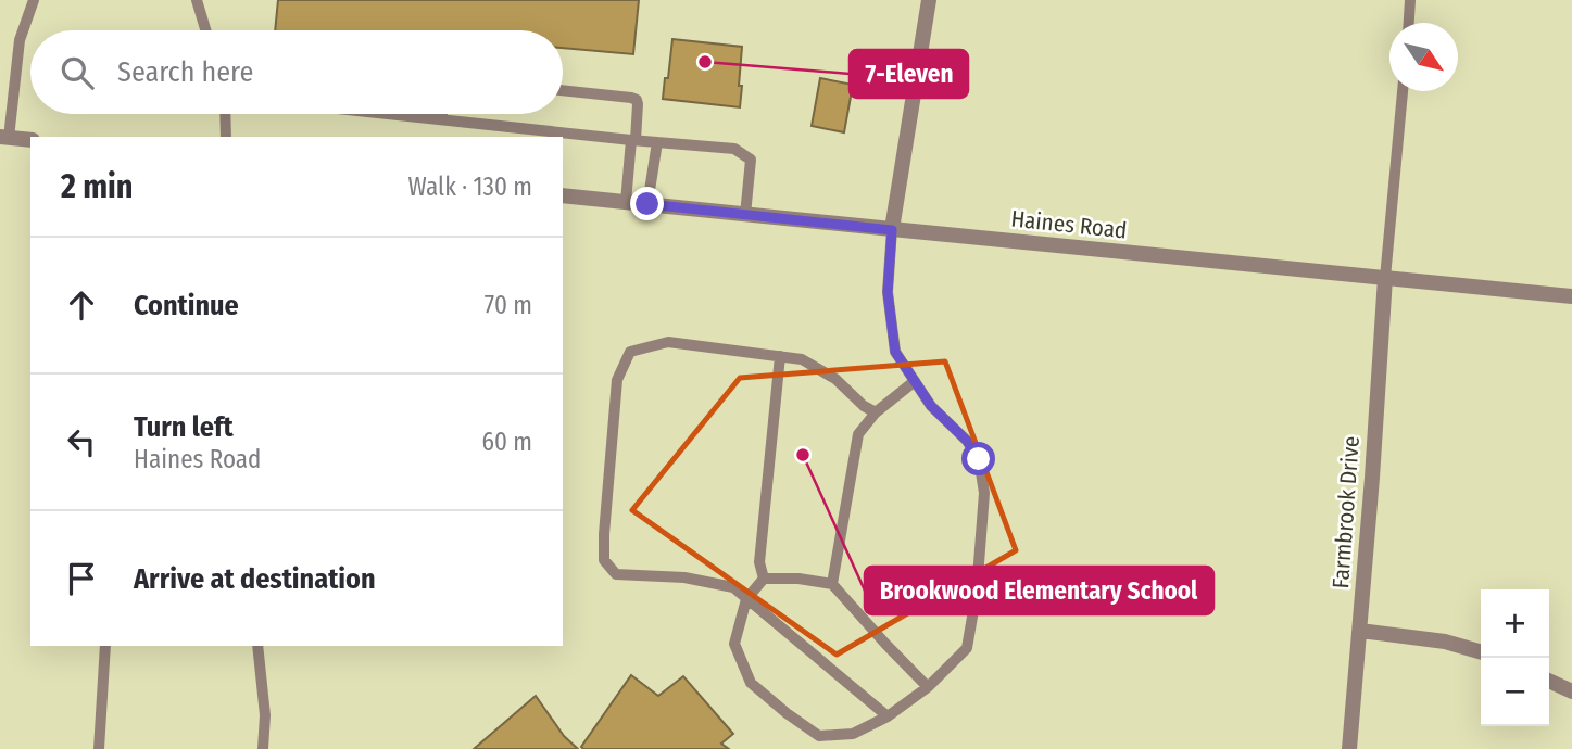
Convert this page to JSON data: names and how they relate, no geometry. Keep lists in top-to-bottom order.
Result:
{
  "streets": {
    "street": ["Haines Road", "Farmbrook Drive"]
  },
  "crossings": [
    ["Haines Road", "Farmbrook Drive"]
  ],
  "places": ["7-Eleven", "Brookwood Elementary School"],
  "north": "bottom right",
  "page": {
    "search": "Search here",
    "heading": ["2 min", "Walk · 130 m"],
    "list": [
      ["Continue", "70 m"],
      ["Turn left", "Haines Road", "60 m"],
      "Arrive at destination"
    ],
    "map_buttons": ["+", "−"]
  }
}
